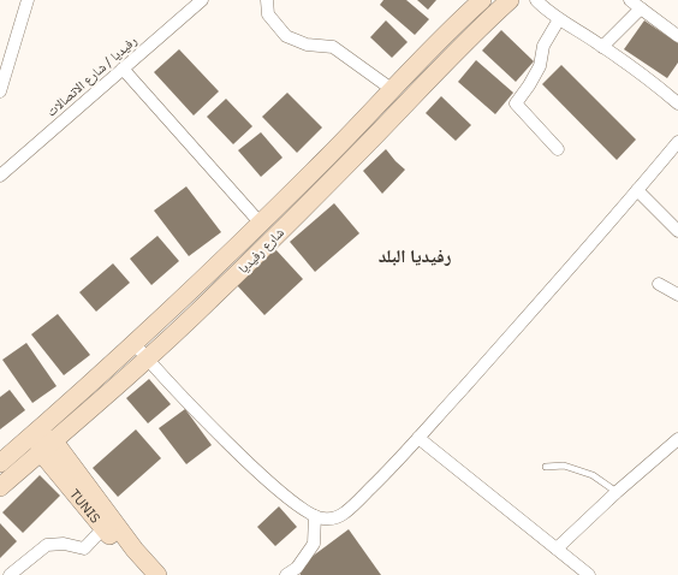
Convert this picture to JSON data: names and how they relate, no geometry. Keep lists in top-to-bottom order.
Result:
{
  "streets": {
    "main road": ["شارع رفيديا", "TUNIS"],
    "street": ["رفيديا / شارع الاتصالات"]
  },
  "crossings": [
    ["شارع رفيديا", "TUNIS"]
  ],
  "districts": ["رفيديا البلد"]
}
